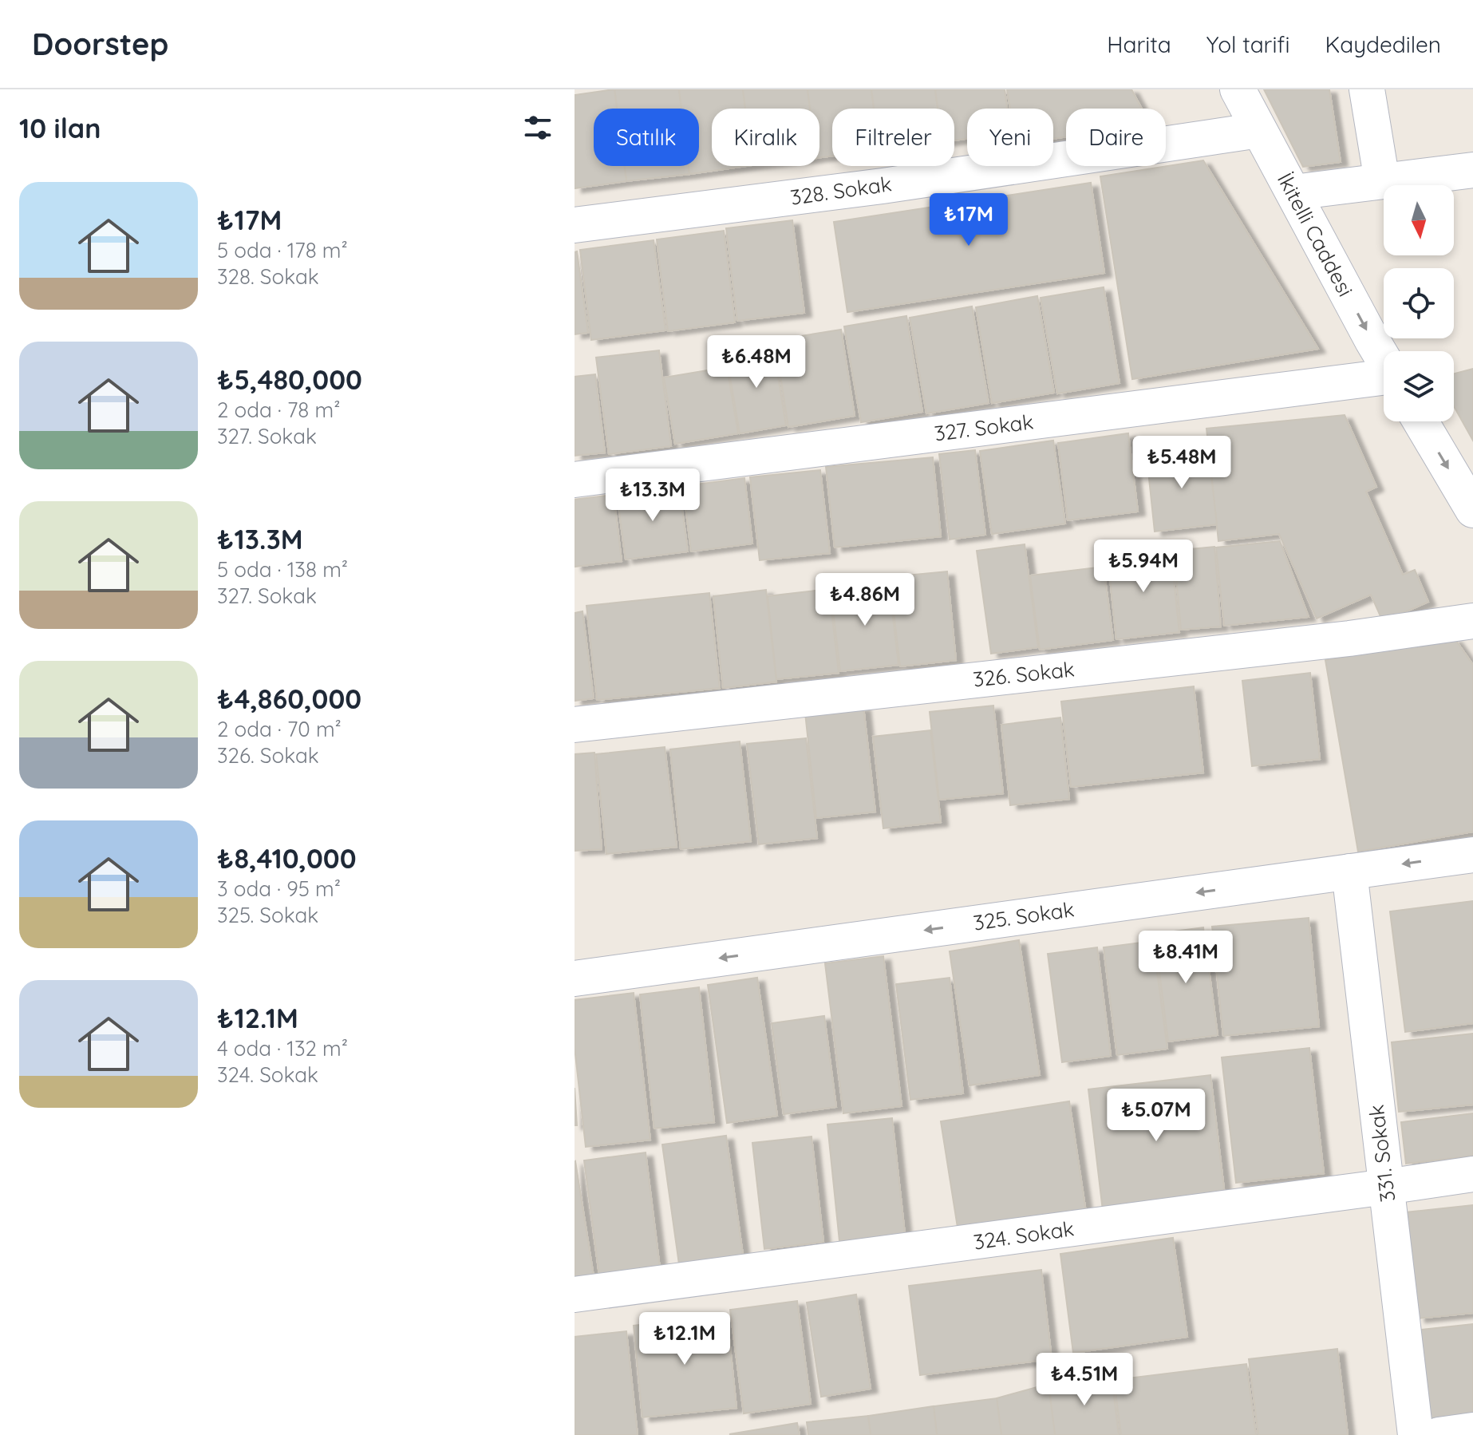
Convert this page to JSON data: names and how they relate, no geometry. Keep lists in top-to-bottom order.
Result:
{
  "streets": {
    "street": [
      "328. Sokak",
      "İkitelli Caddesi",
      "327. Sokak",
      "326. Sokak",
      "325. Sokak",
      "331. Sokak",
      "324. Sokak"
    ]
  },
  "crossings": [
    ["328. Sokak", "İkitelli Caddesi"],
    ["325. Sokak", "331. Sokak"],
    ["331. Sokak", "324. Sokak"]
  ],
  "one_way": ["İkitelli Caddesi", "325. Sokak"],
  "north": "bottom",
  "page": {
    "header": "Doorstep",
    "nav": ["Harita", "Yol tarifi", "Kaydedilen"],
    "heading": "10 ilan",
    "chip": [
      "Satılık",
      "Kiralık",
      "Filtreler",
      "Yeni",
      "Daire"
    ],
    "list": [
      {
        "name": "₺17M",
        "note": "5 oda · 178 m² · 328. Sokak"
      },
      {
        "name": "₺5,480,000",
        "note": "2 oda · 78 m² · 327. Sokak"
      },
      {
        "name": "₺13.3M",
        "note": "5 oda · 138 m² · 327. Sokak"
      },
      {
        "name": "₺4,860,000",
        "note": "2 oda · 70 m² · 326. Sokak"
      },
      {
        "name": "₺8,410,000",
        "note": "3 oda · 95 m² · 325. Sokak"
      },
      {
        "name": "₺12.1M",
        "note": "4 oda · 132 m² · 324. Sokak"
      }
    ],
    "price": [
      "₺17M",
      "₺6.48M",
      "₺5.48M",
      "₺13.3M",
      "₺5.94M",
      "₺4.86M",
      "₺8.41M",
      "₺5.07M",
      "₺12.1M",
      "₺4.51M"
    ]
  }
}
